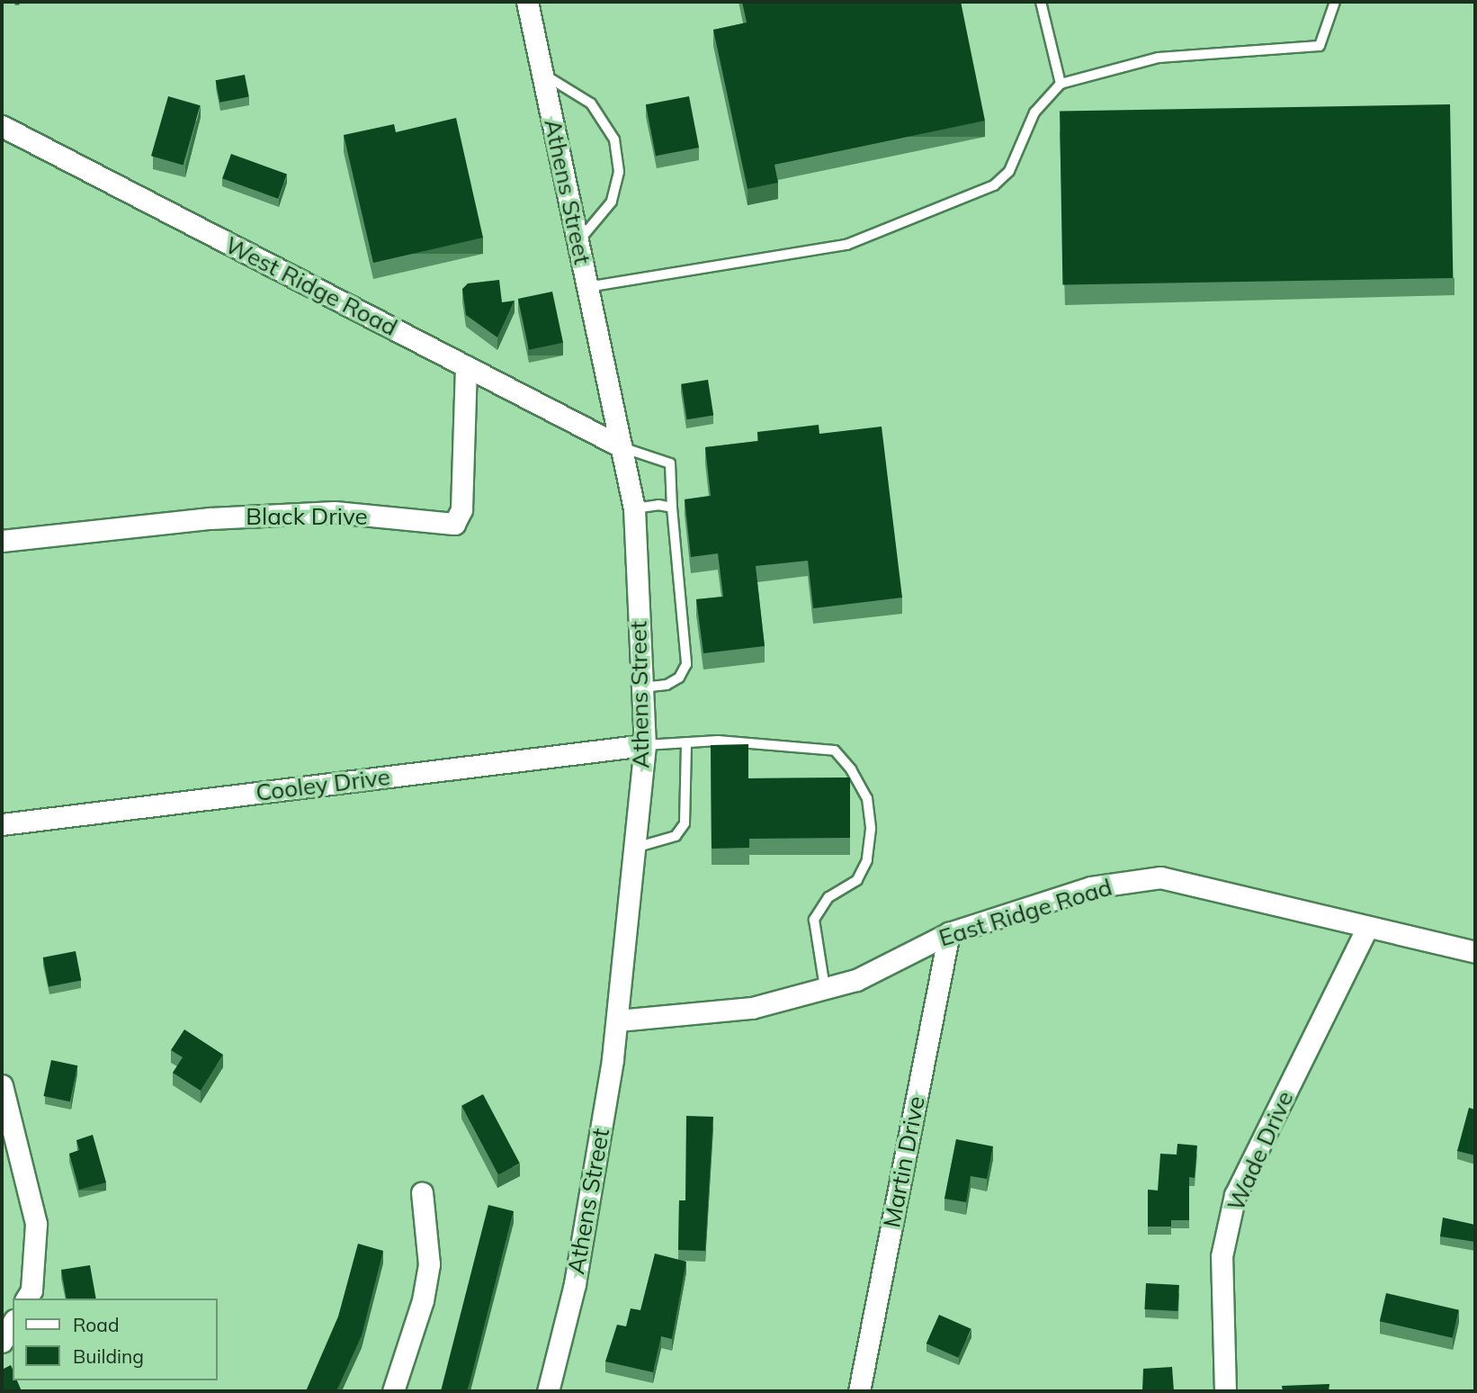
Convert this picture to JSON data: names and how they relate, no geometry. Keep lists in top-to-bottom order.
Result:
{
  "streets": {
    "street": [
      "Athens Street",
      "West Ridge Road",
      "Black Drive",
      "Cooley Drive",
      "East Ridge Road",
      "Wade Drive",
      "Martin Drive"
    ]
  },
  "crossings": [
    ["Athens Street", "West Ridge Road"],
    ["Athens Street", "Cooley Drive"],
    ["Athens Street", "East Ridge Road"],
    ["West Ridge Road", "Black Drive"],
    ["East Ridge Road", "Wade Drive"],
    ["East Ridge Road", "Martin Drive"]
  ],
  "legend": ["Road", "Building"]
}
